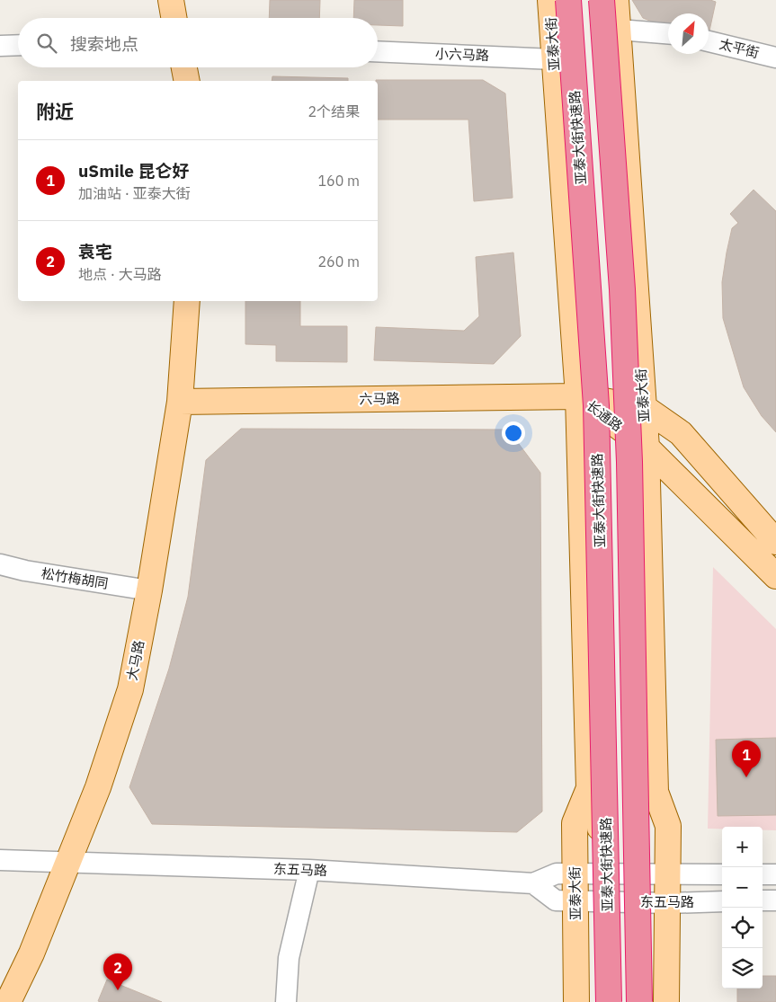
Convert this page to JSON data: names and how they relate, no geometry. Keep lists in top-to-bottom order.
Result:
{
  "streets": {
    "highway": ["亚泰大街快速路"],
    "main road": [
      "亚泰大街",
      "六马路",
      "长通路",
      "大马路"
    ],
    "street": [
      "太平街",
      "小六马路",
      "松竹梅胡同",
      "东五马路"
    ]
  },
  "crossings": [
    ["亚泰大街", "小六马路"],
    ["亚泰大街", "六马路"],
    ["亚泰大街", "长通路"],
    ["亚泰大街", "东五马路"],
    ["六马路", "长通路"],
    ["六马路", "大马路"],
    ["松竹梅胡同", "大马路"],
    ["大马路", "东五马路"]
  ],
  "north": "top right",
  "page": {
    "search": "搜索地点",
    "heading": ["附近", "2个结果"],
    "list": [
      {
        "mark": "1",
        "name": "uSmile 昆仑好",
        "note": "加油站 · 亚泰大街",
        "value": "160 m"
      },
      {
        "mark": "2",
        "name": "袁宅",
        "note": "地点 · 大马路",
        "value": "260 m"
      }
    ],
    "pins": ["1", "2"],
    "map_buttons": ["+", "−"]
  }
}
